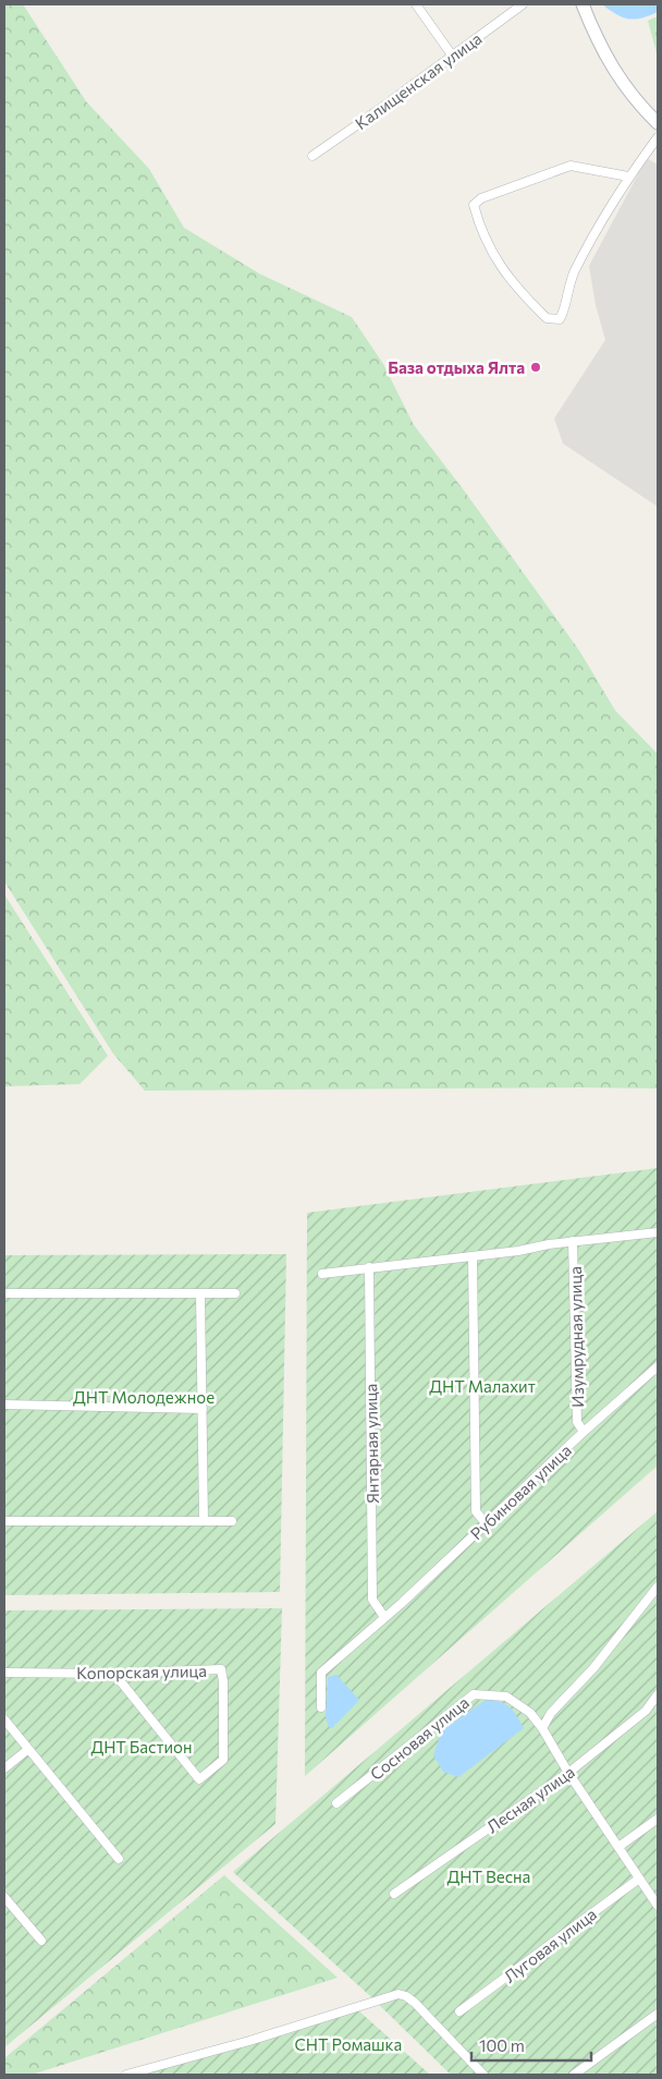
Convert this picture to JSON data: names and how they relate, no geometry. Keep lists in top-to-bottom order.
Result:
{
  "streets": {
    "street": [
      "Калищенская улица",
      "Изумрудная улица",
      "Янтарная улица",
      "Рубиновая улица",
      "Копорская улица",
      "Сосновая улица",
      "Лесная улица",
      "Луговая улица"
    ]
  },
  "crossings": [
    ["Изумрудная улица", "Рубиновая улица"],
    ["Янтарная улица", "Рубиновая улица"],
    ["Сосновая улица", "Лесная улица"],
    ["Сосновая улица", "Луговая улица"]
  ],
  "parks": [
    "ДНТ Малахит",
    "ДНТ Молодежное",
    "ДНТ Бастион",
    "ДНТ Весна",
    "СНТ Ромашка"
  ],
  "places": ["База отдыха Ялта"],
  "scale_bar": "100 m"
}
